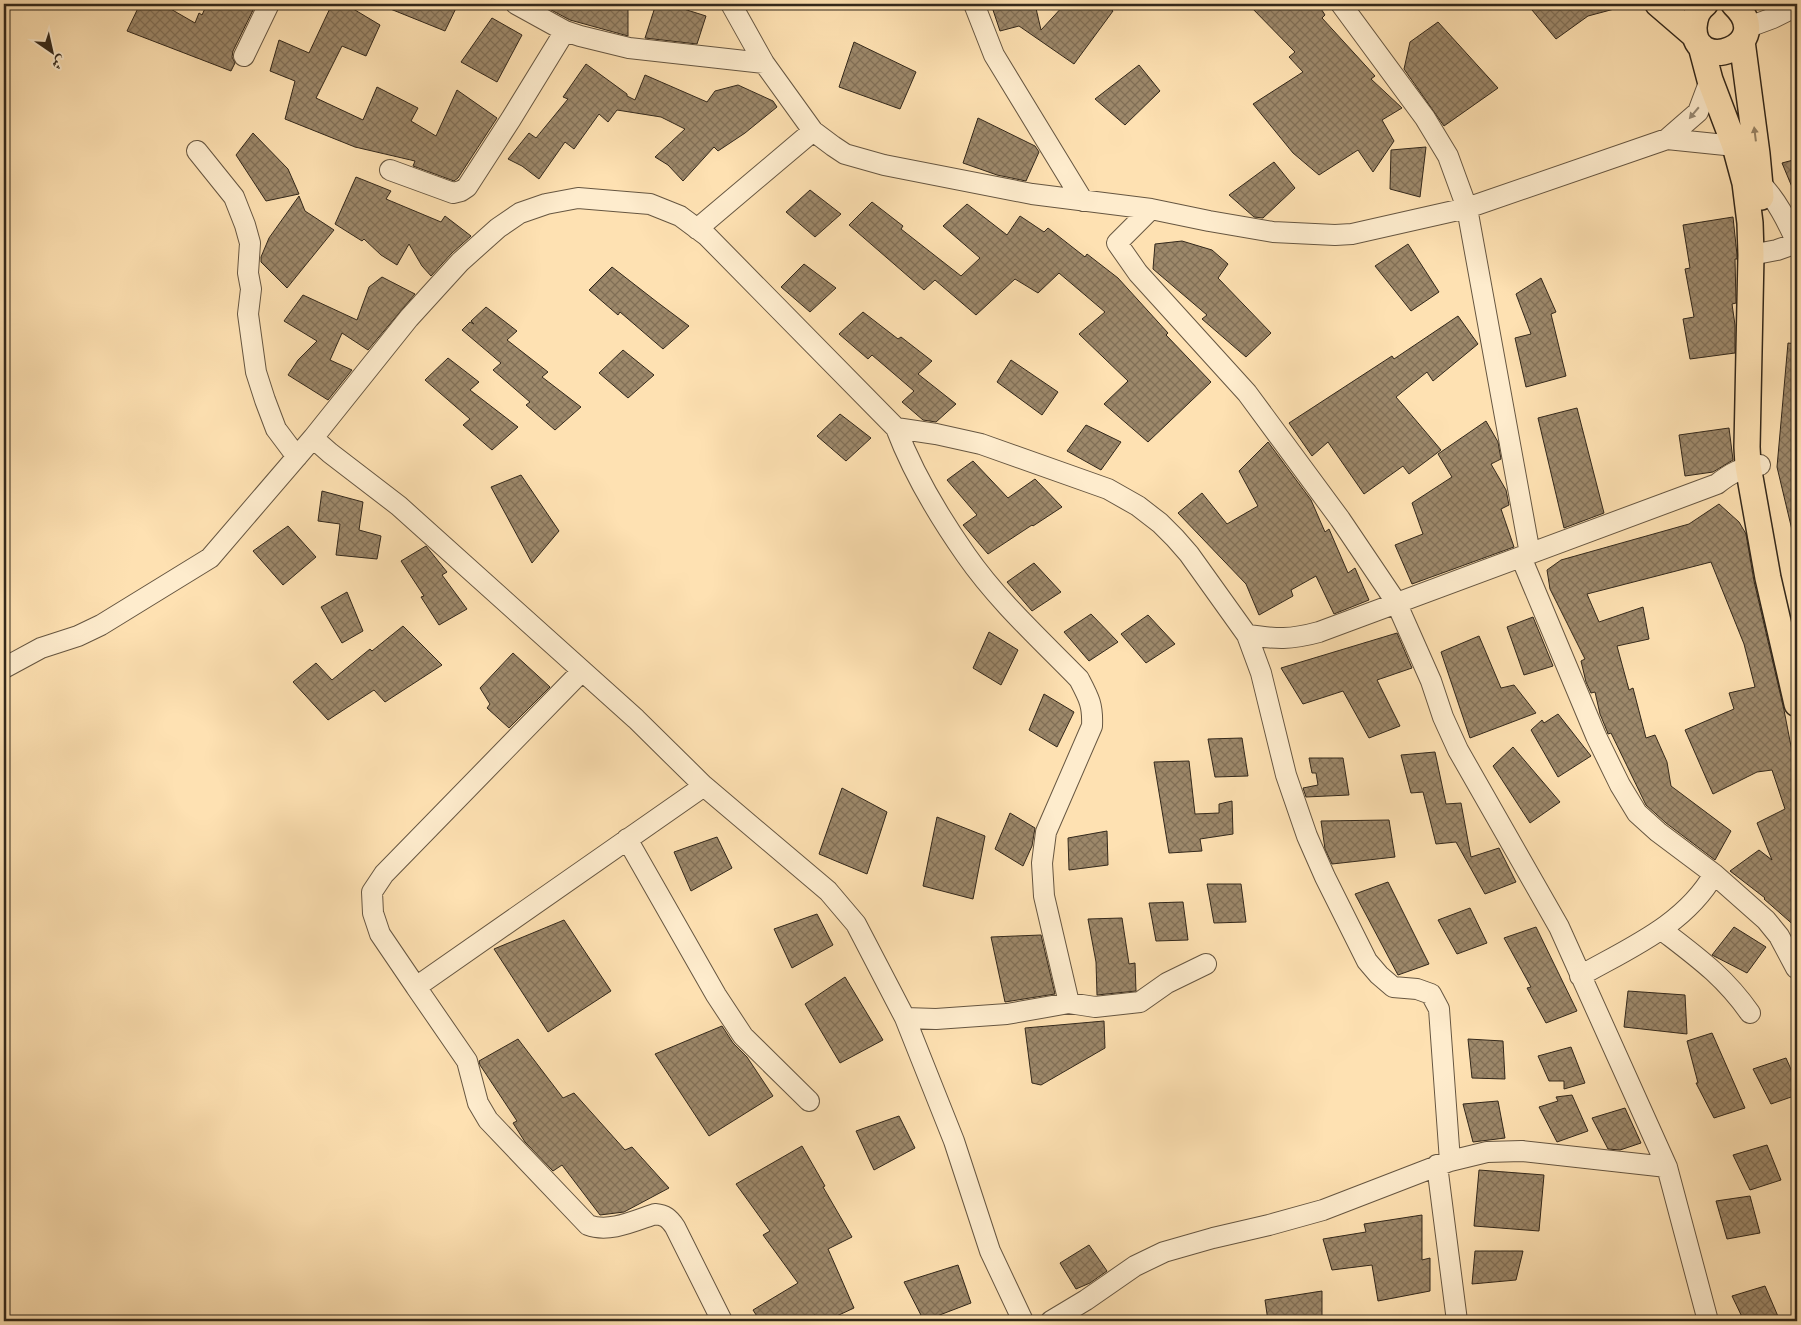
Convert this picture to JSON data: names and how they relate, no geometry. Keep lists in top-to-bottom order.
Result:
{
  "north": "bottom right"
}
